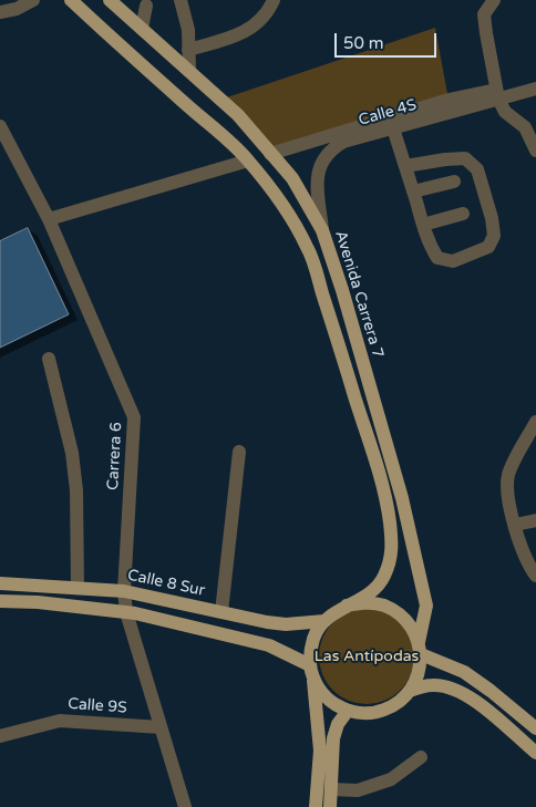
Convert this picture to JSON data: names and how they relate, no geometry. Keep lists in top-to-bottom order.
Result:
{
  "streets": {
    "main road": ["Avenida Carrera 7", "Calle 8 Sur"],
    "street": ["Calle 4S", "Carrera 6", "Calle 9S"]
  },
  "crossings": [
    ["Calle 4S", "Avenida Carrera 7"],
    ["Avenida Carrera 7", "Calle 8 Sur"],
    ["Carrera 6", "Calle 8 Sur"],
    ["Carrera 6", "Calle 9S"]
  ],
  "parks": ["Las Antípodas"],
  "scale_bar": "50 m"
}
